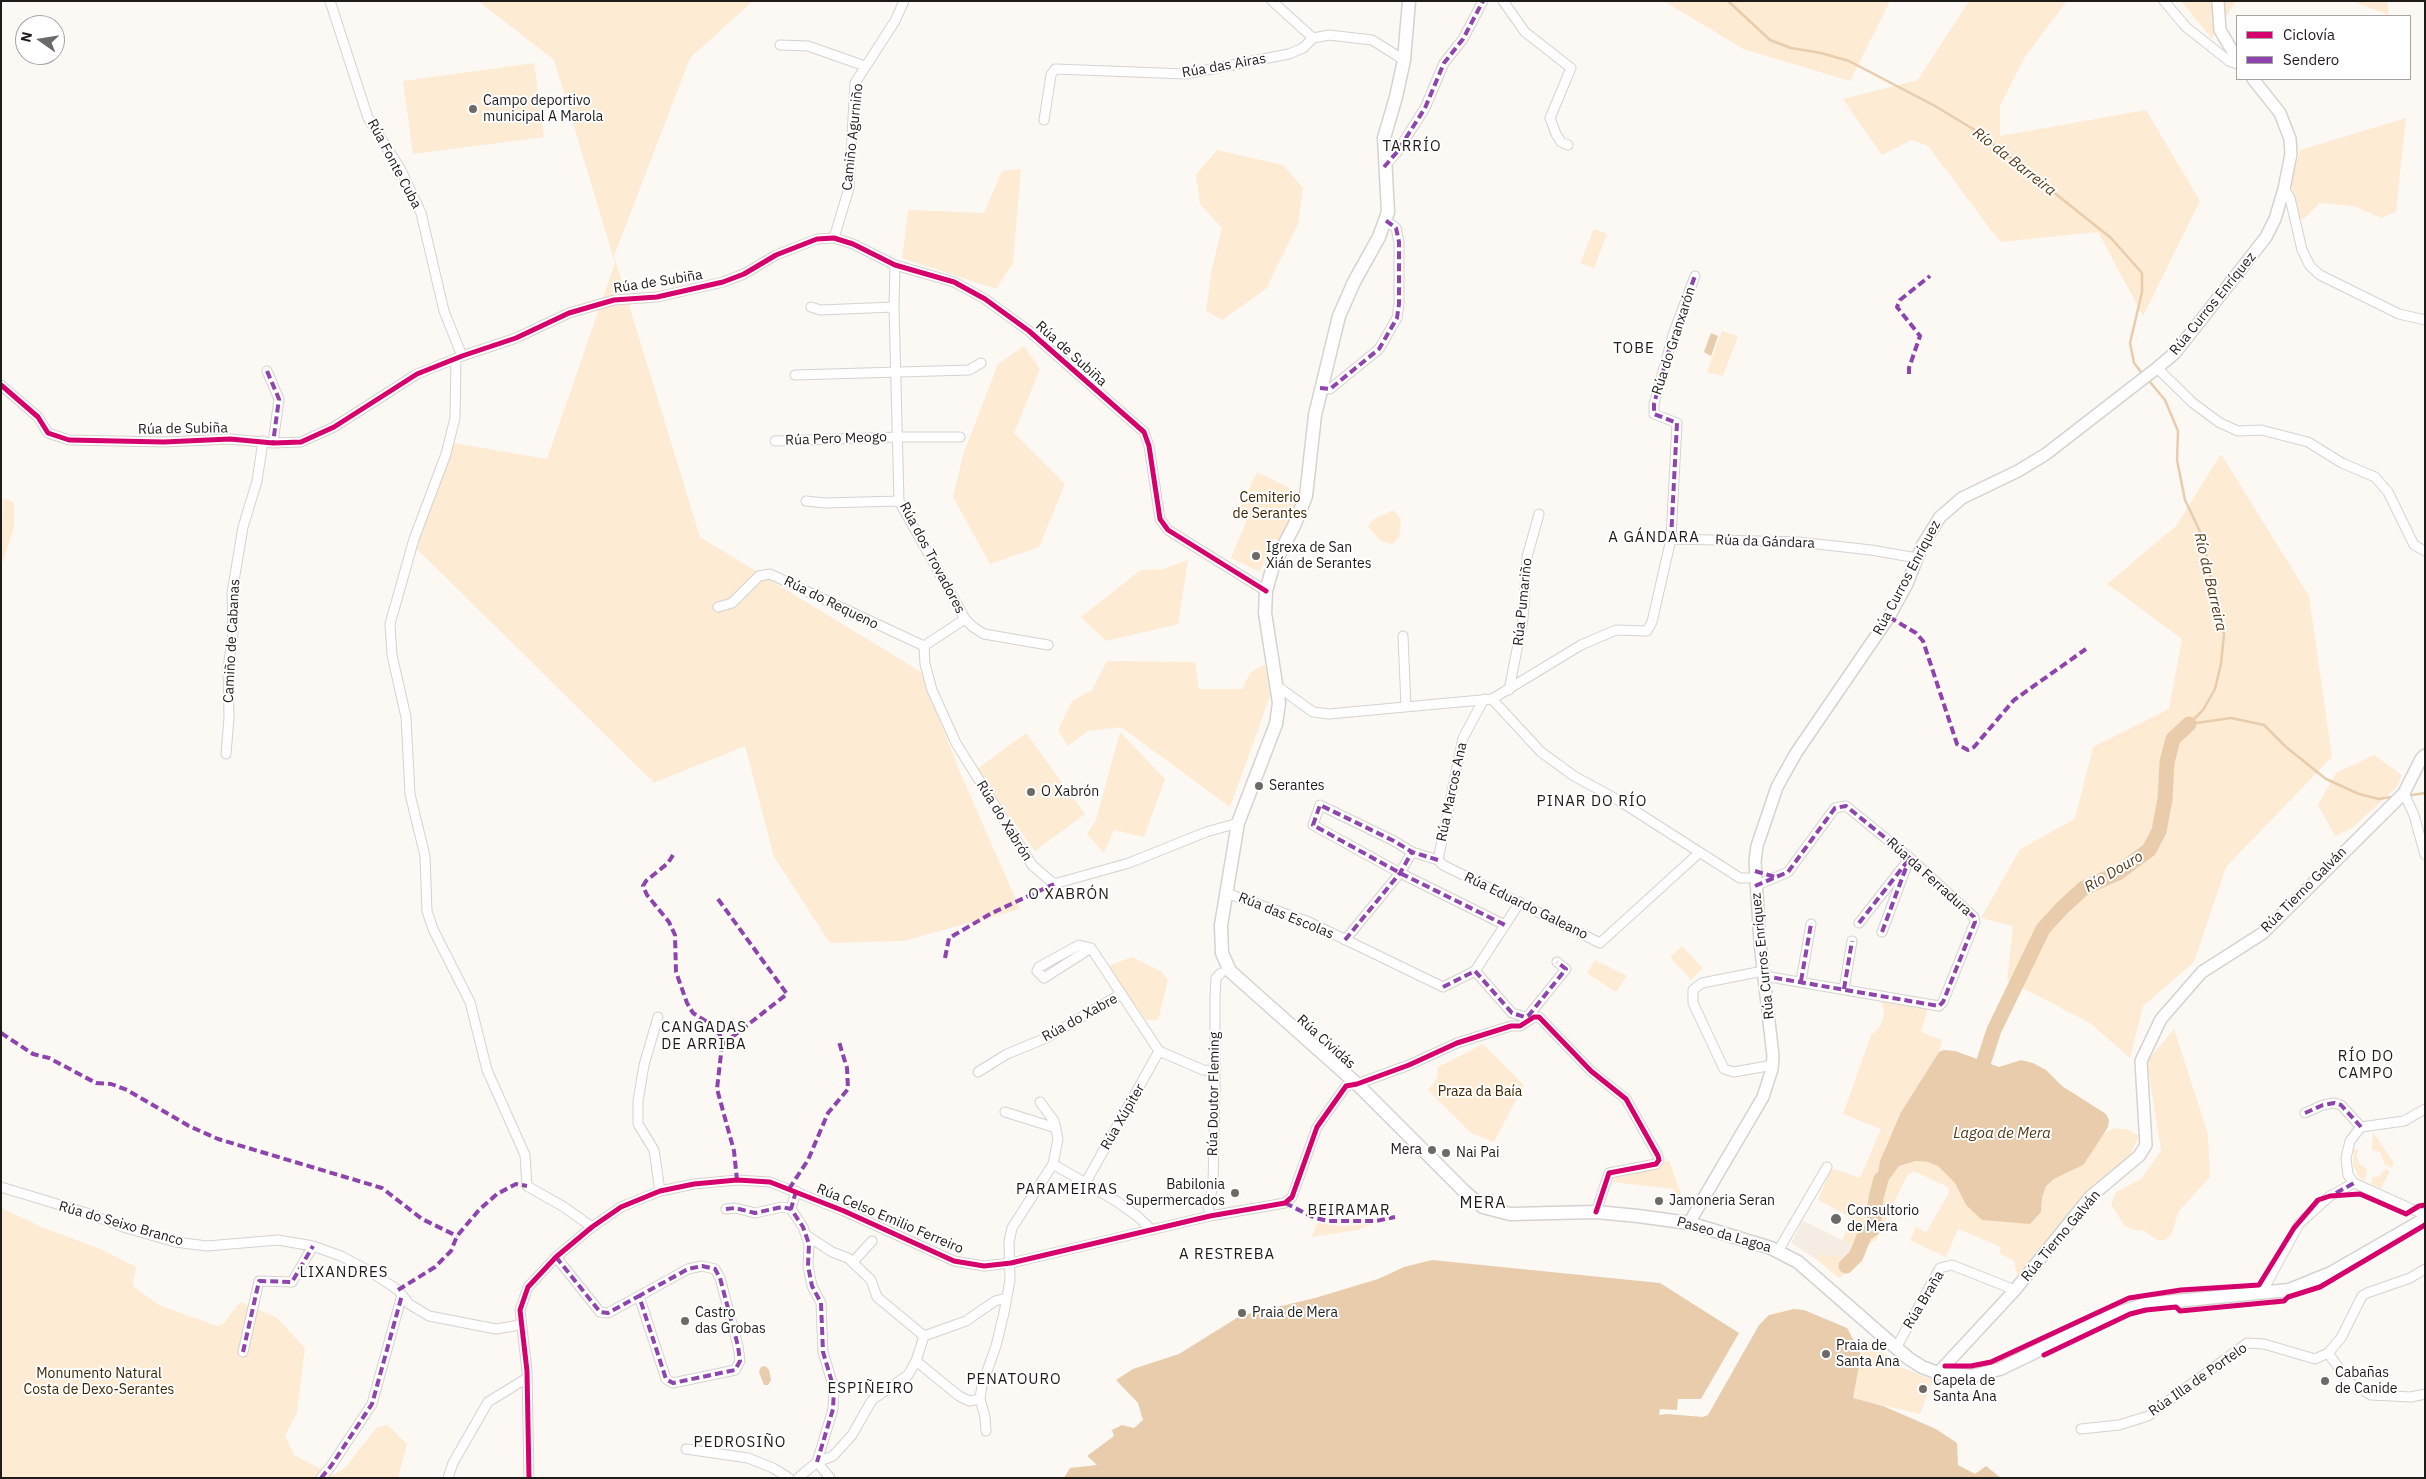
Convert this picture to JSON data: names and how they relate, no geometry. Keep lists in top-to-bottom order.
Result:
{
  "streets": {
    "main road": ["Rúa Cividás", "Rúa Doutor Fleming", "Paseo da Lagoa"],
    "street": [
      "Rúa das Airas",
      "Camiño Agurniño",
      "Rúa Fonte Cuba",
      "Rúa de Subiña",
      "Rúa Curros Enríquez",
      "Rúa do Granxarón",
      "Rúa Pero Meogo",
      "Rúa da Gándara",
      "Rúa dos Trovadores",
      "Rúa Pumariño",
      "Rúa do Requeno",
      "Camiño de Cabanas",
      "Rúa Marcos Ana",
      "Rúa do Xabrón",
      "Rúa da Ferradura",
      "Rúa Tierno Galván",
      "Rúa Eduardo Galeano",
      "Rúa das Escolas",
      "Rúa do Xabre",
      "Rúa Xúpiter",
      "Rúa Celso Emilio Ferreiro",
      "Rúa do Seixo Branco",
      "Rúa Braña",
      "Rúa Illa de Portelo"
    ]
  },
  "crossings": [
    ["Camiño Agurniño", "Rúa de Subiña"],
    ["Rúa Fonte Cuba", "Rúa de Subiña"],
    ["Rúa de Subiña", "Rúa dos Trovadores"],
    ["Rúa de Subiña", "Camiño de Cabanas"],
    ["Rúa de Subiña", "Rúa Doutor Fleming"],
    ["Rúa Curros Enríquez", "Rúa da Gándara"],
    ["Rúa Curros Enríquez", "Rúa da Ferradura"],
    ["Rúa Curros Enríquez", "Paseo da Lagoa"],
    ["Rúa do Granxarón", "Rúa da Gándara"],
    ["Rúa Pero Meogo", "Rúa dos Trovadores"],
    ["Rúa do Requeno", "Rúa do Xabrón"],
    ["Rúa Marcos Ana", "Rúa Eduardo Galeano"],
    ["Rúa do Xabrón", "Rúa Doutor Fleming"],
    ["Rúa Tierno Galván", "Paseo da Lagoa"],
    ["Rúa Tierno Galván", "Rúa Braña"],
    ["Rúa Eduardo Galeano", "Rúa das Escolas"],
    ["Rúa das Escolas", "Rúa Doutor Fleming"],
    ["Rúa do Xabre", "Rúa Xúpiter"],
    ["Rúa Cividás", "Rúa Doutor Fleming"],
    ["Rúa Cividás", "Rúa Celso Emilio Ferreiro"],
    ["Rúa Cividás", "Paseo da Lagoa"],
    ["Rúa Doutor Fleming", "Rúa Celso Emilio Ferreiro"],
    ["Rúa Celso Emilio Ferreiro", "Rúa do Seixo Branco"],
    ["Paseo da Lagoa", "Rúa Braña"]
  ],
  "districts": [
    "TARRÍO",
    "TOBE",
    "A GÁNDARA",
    "PINAR DO RÍO",
    "O XABRÓN",
    "CANGADAS DE ARRIBA",
    "RÍO DO CAMPO",
    "PARAMEIRAS",
    "MERA",
    "BEIRAMAR",
    "A RESTREBA",
    "LIXANDRES",
    "PENATOURO",
    "ESPIÑEIRO",
    "PEDROSIÑO"
  ],
  "water": ["Río da Barreira", "Río Douro", "Lagoa de Mera"],
  "parks": ["Cemiterio de Serantes", "Praza da Baía", "Monumento Natural Costa de Dexo-Serantes"],
  "places": [
    "Campo deportivo municipal A Marola",
    "Igrexa de San Xián de Serantes",
    "Serantes",
    "O Xabrón",
    "Mera",
    "Nai Pai",
    "Babilonia Supermercados",
    "Jamoneria Seran",
    "Consultorio de Mera",
    "Praia de Mera",
    "Castro das Grobas",
    "Praia de Santa Ana",
    "Cabañas de Canide",
    "Capela de Santa Ana"
  ],
  "legend": ["Ciclovía", "Sendero"],
  "north": "left"
}
